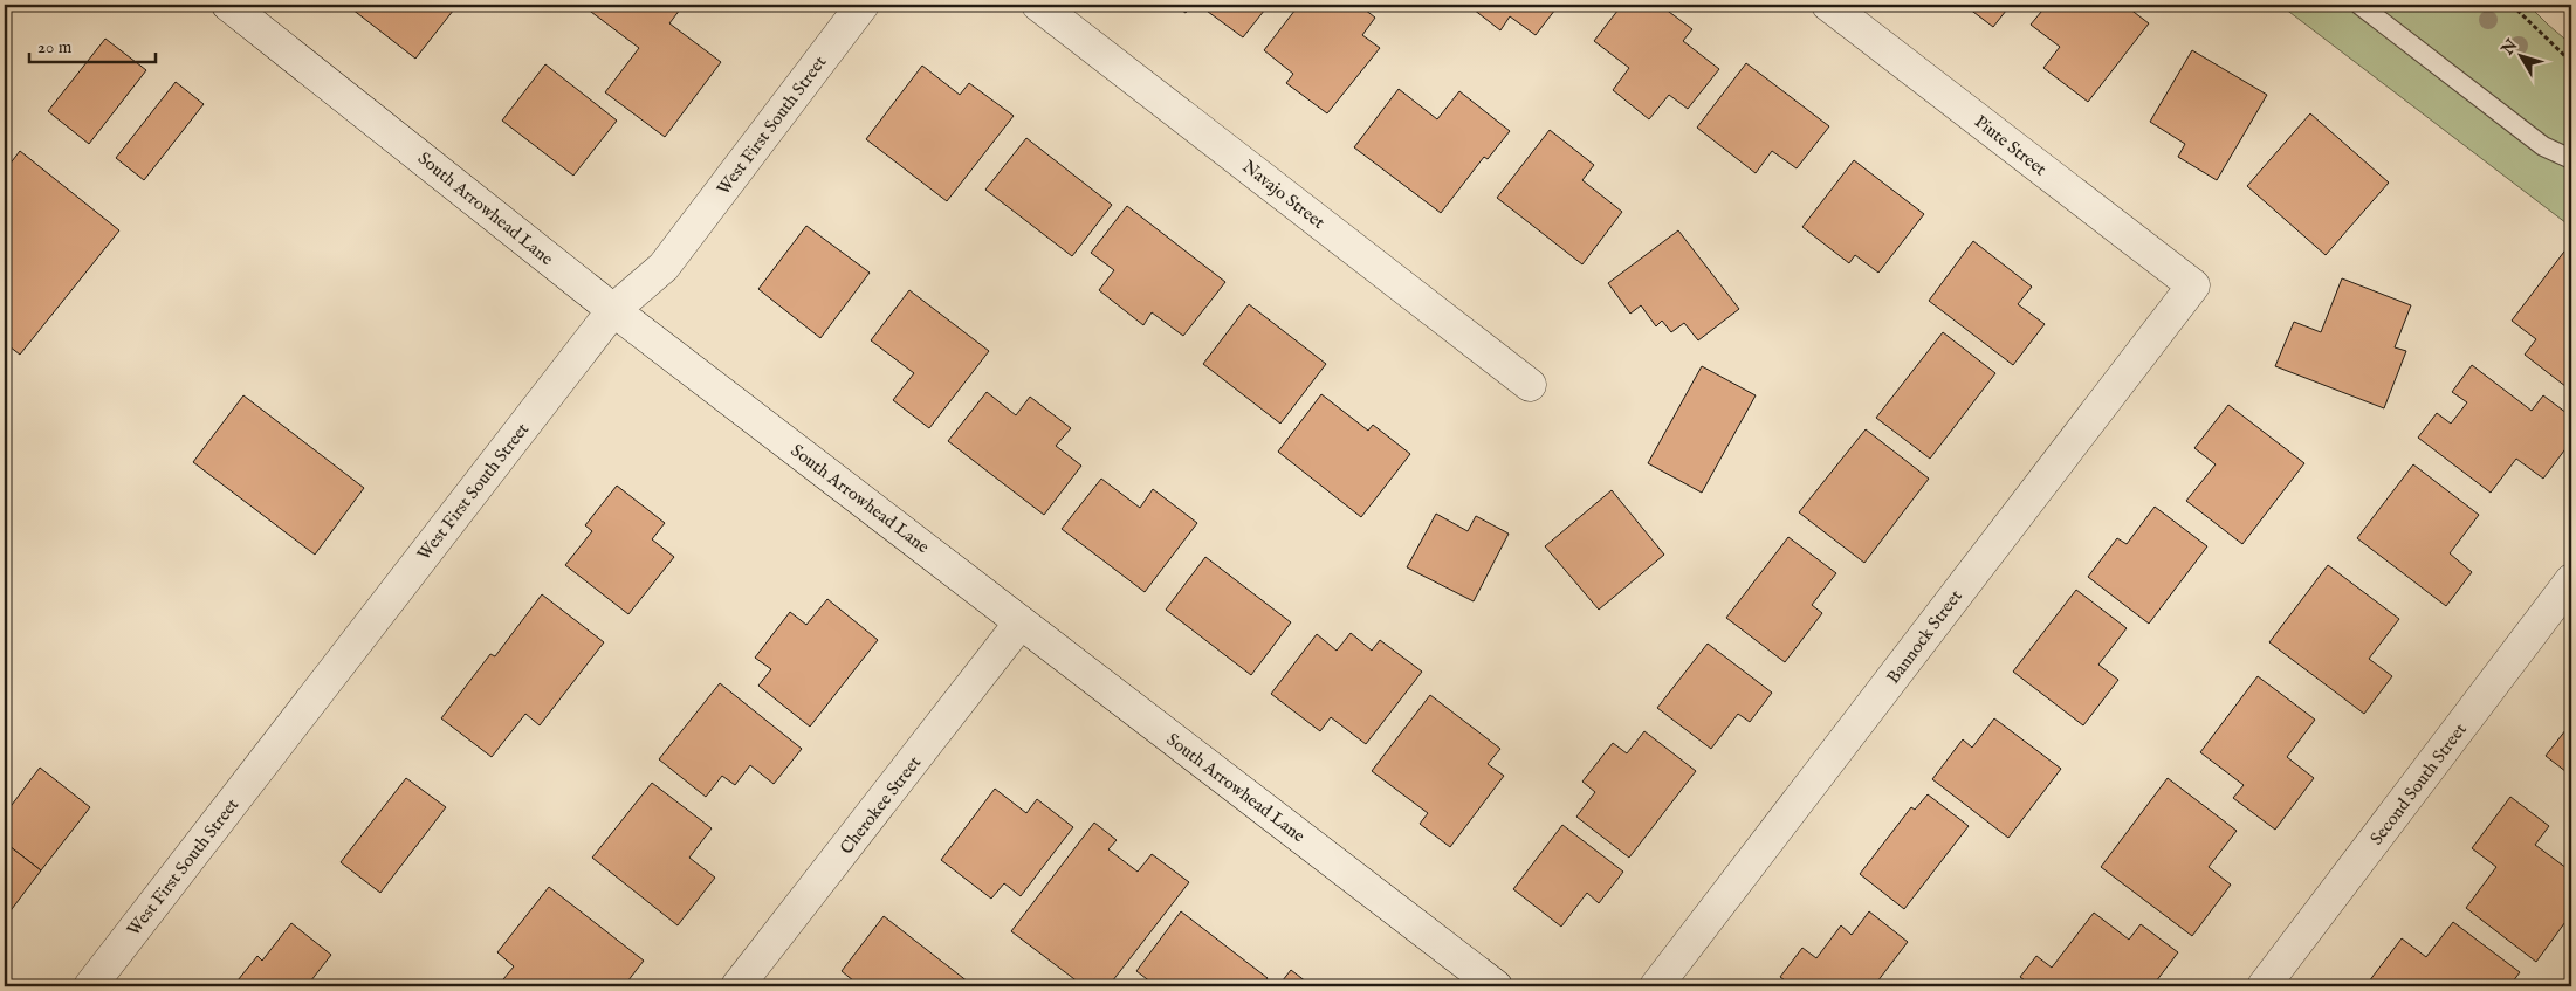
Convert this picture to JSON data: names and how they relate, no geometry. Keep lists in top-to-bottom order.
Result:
{
  "streets": {
    "street": [
      "West First South Street",
      "Piute Street",
      "Navajo Street",
      "South Arrowhead Lane",
      "Bannock Street",
      "Second South Street",
      "Cherokee Street"
    ]
  },
  "crossings": [
    ["West First South Street", "South Arrowhead Lane"],
    ["Piute Street", "Bannock Street"],
    ["South Arrowhead Lane", "Cherokee Street"]
  ],
  "scale_bar": "20 m",
  "north": "top left"
}
